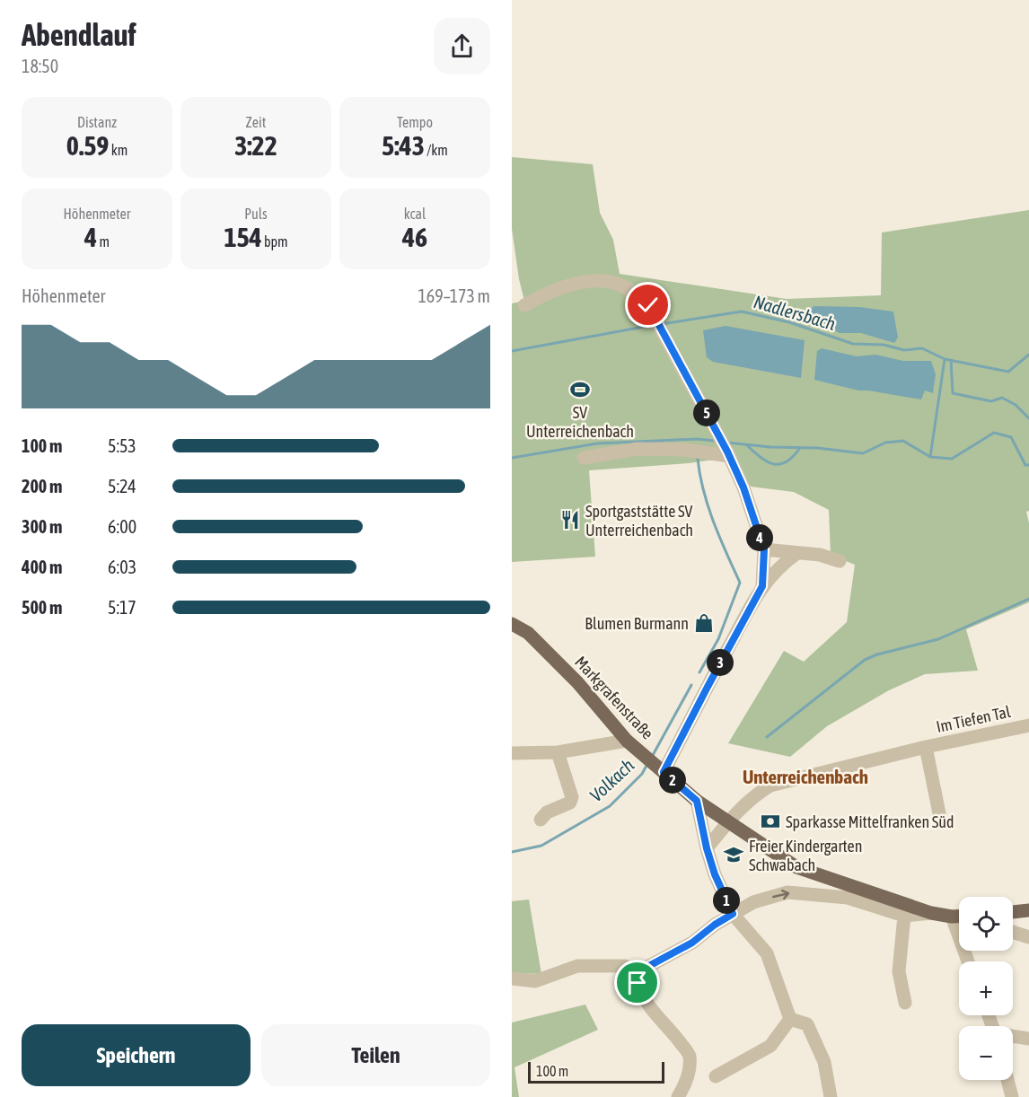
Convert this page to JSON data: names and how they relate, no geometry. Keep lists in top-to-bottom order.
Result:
{
  "streets": {
    "main road": ["Markgrafenstraße"],
    "street": ["Im Tiefen Tal"]
  },
  "crossings": [
    ["Markgrafenstraße", "Im Tiefen Tal"]
  ],
  "districts": ["Unterreichenbach"],
  "water": ["Nadlersbach", "Volkach"],
  "places": {
    "sports": ["SV Unterreichenbach"],
    "restaurant": ["Sportgaststätte SV Unterreichenbach"],
    "shop": ["Blumen Burmann"],
    "bank": ["Sparkasse Mittelfranken Süd"],
    "school or university": ["Freier Kindergarten Schwabach"]
  },
  "scale_bar": "100 m",
  "page": {
    "heading": ["Abendlauf", "18:50"],
    "stats": [
      ["Distanz", "0.59 km"],
      ["Zeit", "3:22"],
      ["Tempo", "5:43 /km"],
      ["Höhenmeter", "4 m"],
      ["Puls", "154 bpm"],
      ["kcal", "46"]
    ],
    "chart": ["Höhenmeter", "169–173 m"],
    "pins": [
      "5",
      "4",
      "3",
      "2",
      "1"
    ],
    "list": [
      {
        "name": "100 m",
        "note": "5:53"
      },
      {
        "name": "200 m",
        "note": "5:24"
      },
      {
        "name": "300 m",
        "note": "6:00"
      },
      {
        "name": "400 m",
        "note": "6:03"
      },
      {
        "name": "500 m",
        "note": "5:17"
      }
    ],
    "map_buttons": ["+", "−"],
    "buttons": ["Speichern", "Teilen"],
    "scale": "100 m"
  }
}
